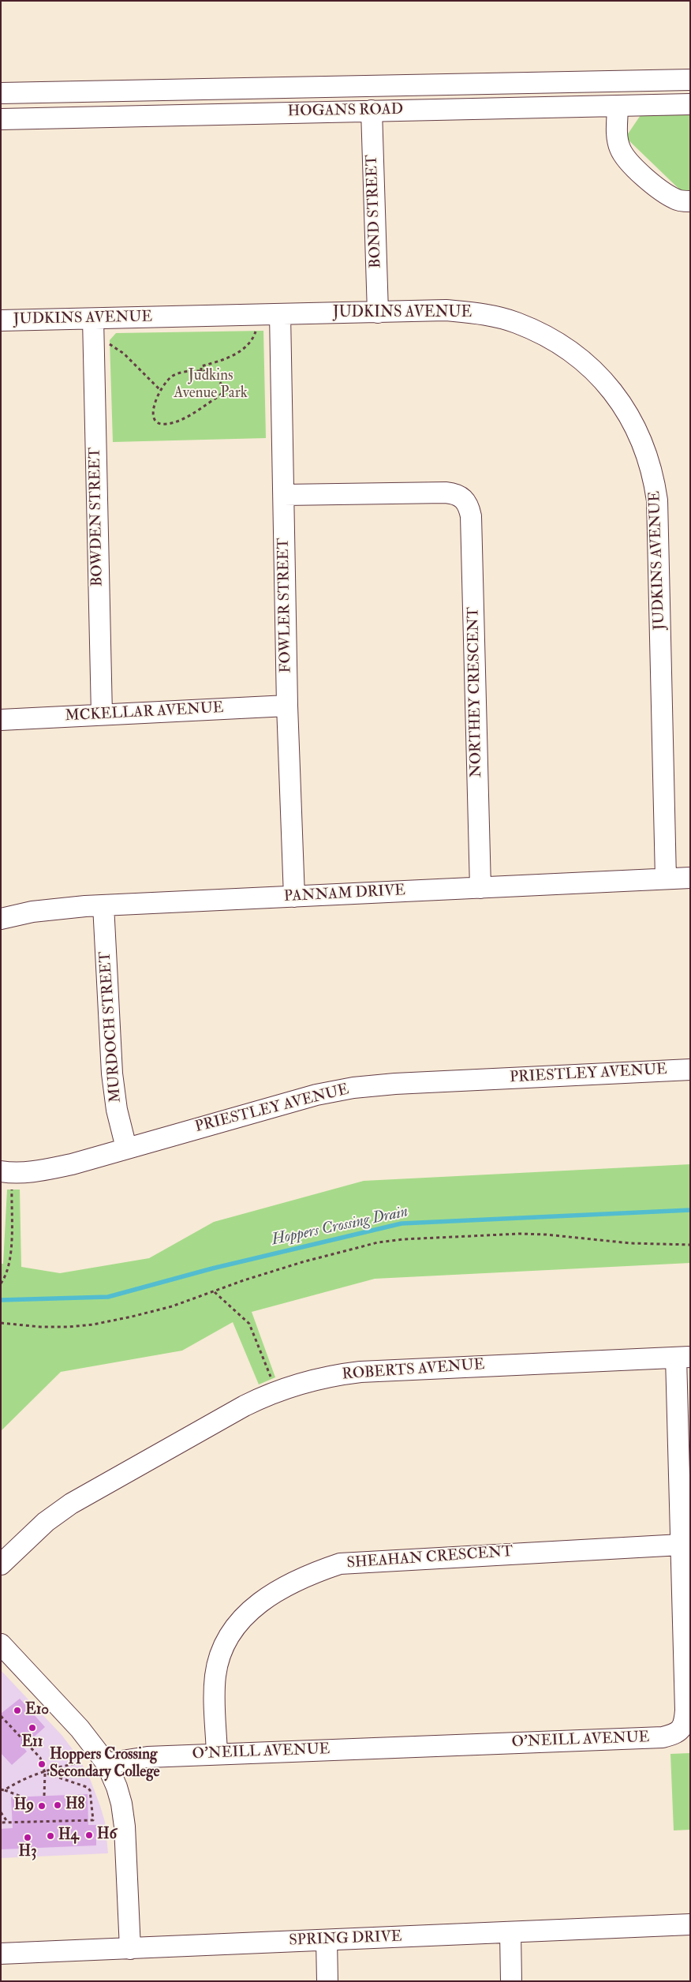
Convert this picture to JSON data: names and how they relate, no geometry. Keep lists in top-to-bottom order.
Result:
{
  "streets": {
    "street": [
      "HOGANS ROAD",
      "BOND STREET",
      "JUDKINS AVENUE",
      "BOWDEN STREET",
      "FOWLER STREET",
      "NORTHEY CRESCENT",
      "MCKELLAR AVENUE",
      "PANNAM DRIVE",
      "MURDOCH STREET",
      "PRIESTLEY AVENUE",
      "ROBERTS AVENUE",
      "SHEAHAN CRESCENT",
      "O'NEILL AVENUE",
      "SPRING DRIVE"
    ]
  },
  "crossings": [
    ["HOGANS ROAD", "BOND STREET"],
    ["BOND STREET", "JUDKINS AVENUE"],
    ["JUDKINS AVENUE", "BOWDEN STREET"],
    ["JUDKINS AVENUE", "FOWLER STREET"],
    ["JUDKINS AVENUE", "PANNAM DRIVE"],
    ["BOWDEN STREET", "MCKELLAR AVENUE"],
    ["FOWLER STREET", "NORTHEY CRESCENT"],
    ["FOWLER STREET", "MCKELLAR AVENUE"],
    ["FOWLER STREET", "PANNAM DRIVE"],
    ["NORTHEY CRESCENT", "PANNAM DRIVE"],
    ["PANNAM DRIVE", "MURDOCH STREET"],
    ["MURDOCH STREET", "PRIESTLEY AVENUE"],
    ["ROBERTS AVENUE", "O'NEILL AVENUE"],
    ["SHEAHAN CRESCENT", "O'NEILL AVENUE"]
  ],
  "water": ["Hoppers Crossing Drain"],
  "parks": ["Judkins Avenue Park"],
  "places": [
    "E10",
    "E11",
    "Hoppers Crossing Secondary College",
    "H8",
    "H9",
    "H6",
    "H4",
    "H3"
  ]
}
